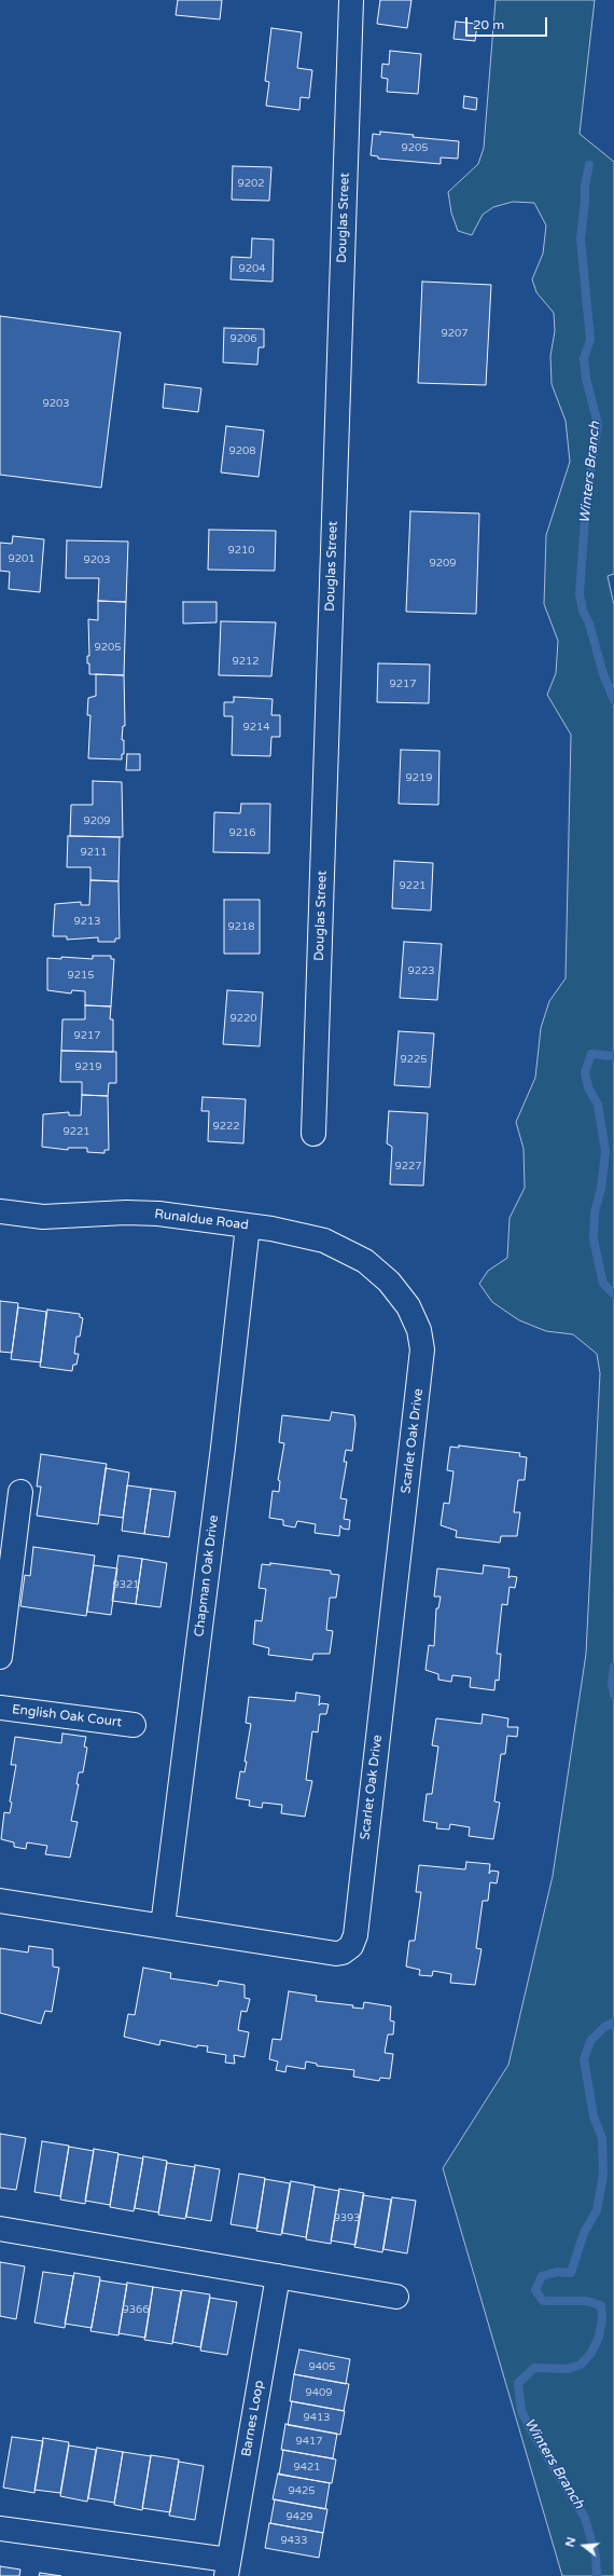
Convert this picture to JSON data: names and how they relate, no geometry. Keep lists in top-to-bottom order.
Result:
{
  "streets": {
    "street": [
      "Douglas Street",
      "Runaldue Road",
      "Scarlet Oak Drive",
      "Chapman Oak Drive",
      "English Oak Court",
      "Barnes Loop"
    ]
  },
  "crossings": [
    ["Runaldue Road", "Scarlet Oak Drive"],
    ["Runaldue Road", "Chapman Oak Drive"],
    ["Scarlet Oak Drive", "Chapman Oak Drive"]
  ],
  "water": ["Winters Branch"],
  "house_numbers": [
    "9205",
    "9202",
    "9204",
    "9207",
    "9206",
    "9203",
    "9208",
    "9210",
    "9201",
    "9203",
    "9209",
    "9205",
    "9212",
    "9217",
    "9214",
    "9219",
    "9209",
    "9216",
    "9211",
    "9221",
    "9213",
    "9218",
    "9223",
    "9215",
    "9220",
    "9217",
    "9225",
    "9219",
    "9222",
    "9221",
    "9227",
    "9321",
    "9393",
    "9366",
    "9405",
    "9409",
    "9413",
    "9417",
    "9421",
    "9425",
    "9429",
    "9433"
  ],
  "scale_bar": "20 m",
  "north": "left"
}
